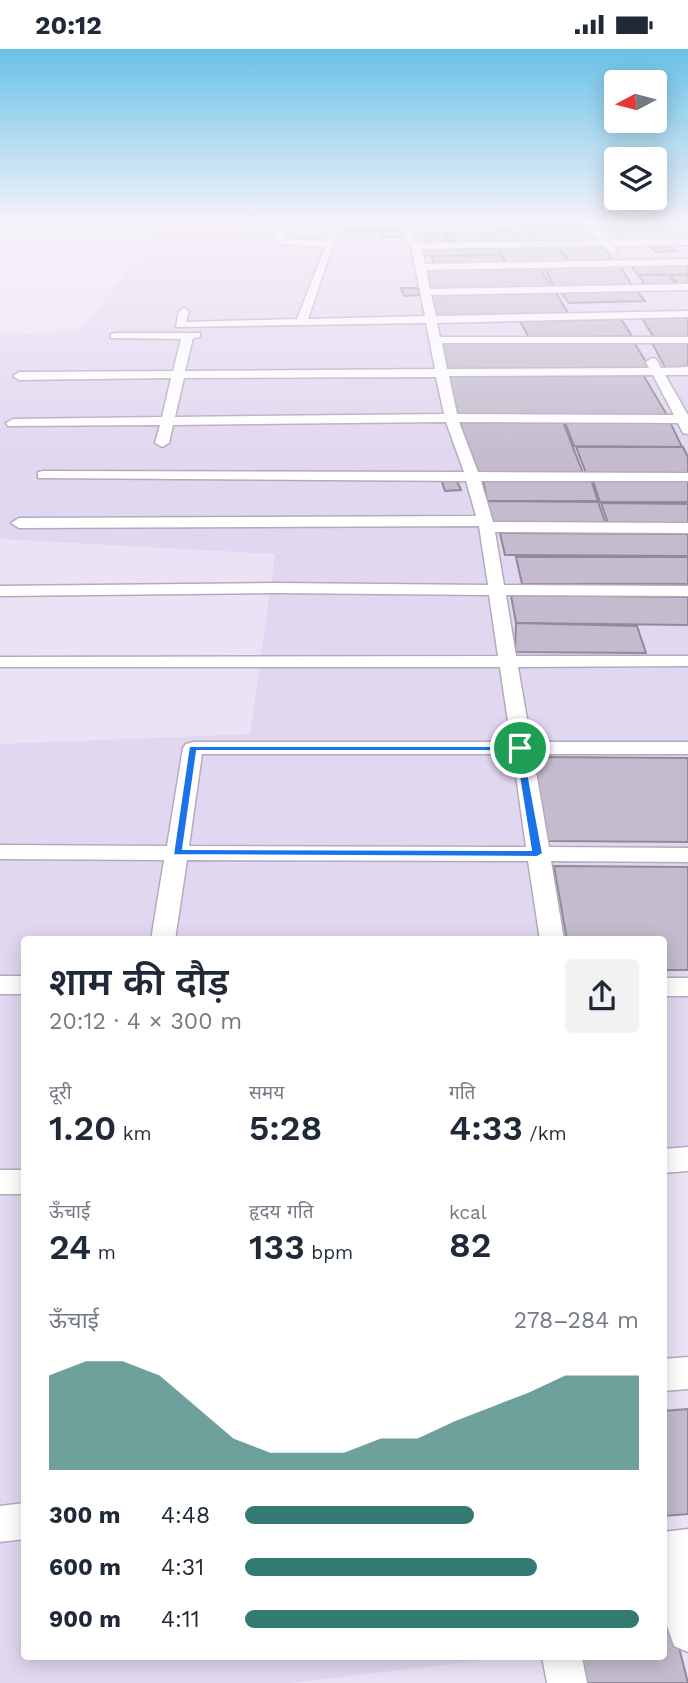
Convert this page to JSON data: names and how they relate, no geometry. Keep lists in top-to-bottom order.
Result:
{
  "north": "left",
  "page": {
    "status": "20:12",
    "heading": ["शाम की दौड़", "20:12 · 4 × 300 m"],
    "stats": [
      ["दूरी", "1.20 km"],
      ["समय", "5:28"],
      ["गति", "4:33 /km"],
      ["ऊँचाई", "24 m"],
      ["हृदय गति", "133 bpm"],
      ["kcal", "82"]
    ],
    "chart": ["ऊँचाई", "278–284 m"],
    "list": [
      {
        "name": "300 m",
        "note": "4:48"
      },
      {
        "name": "600 m",
        "note": "4:31"
      },
      {
        "name": "900 m",
        "note": "4:11"
      }
    ]
  }
}
